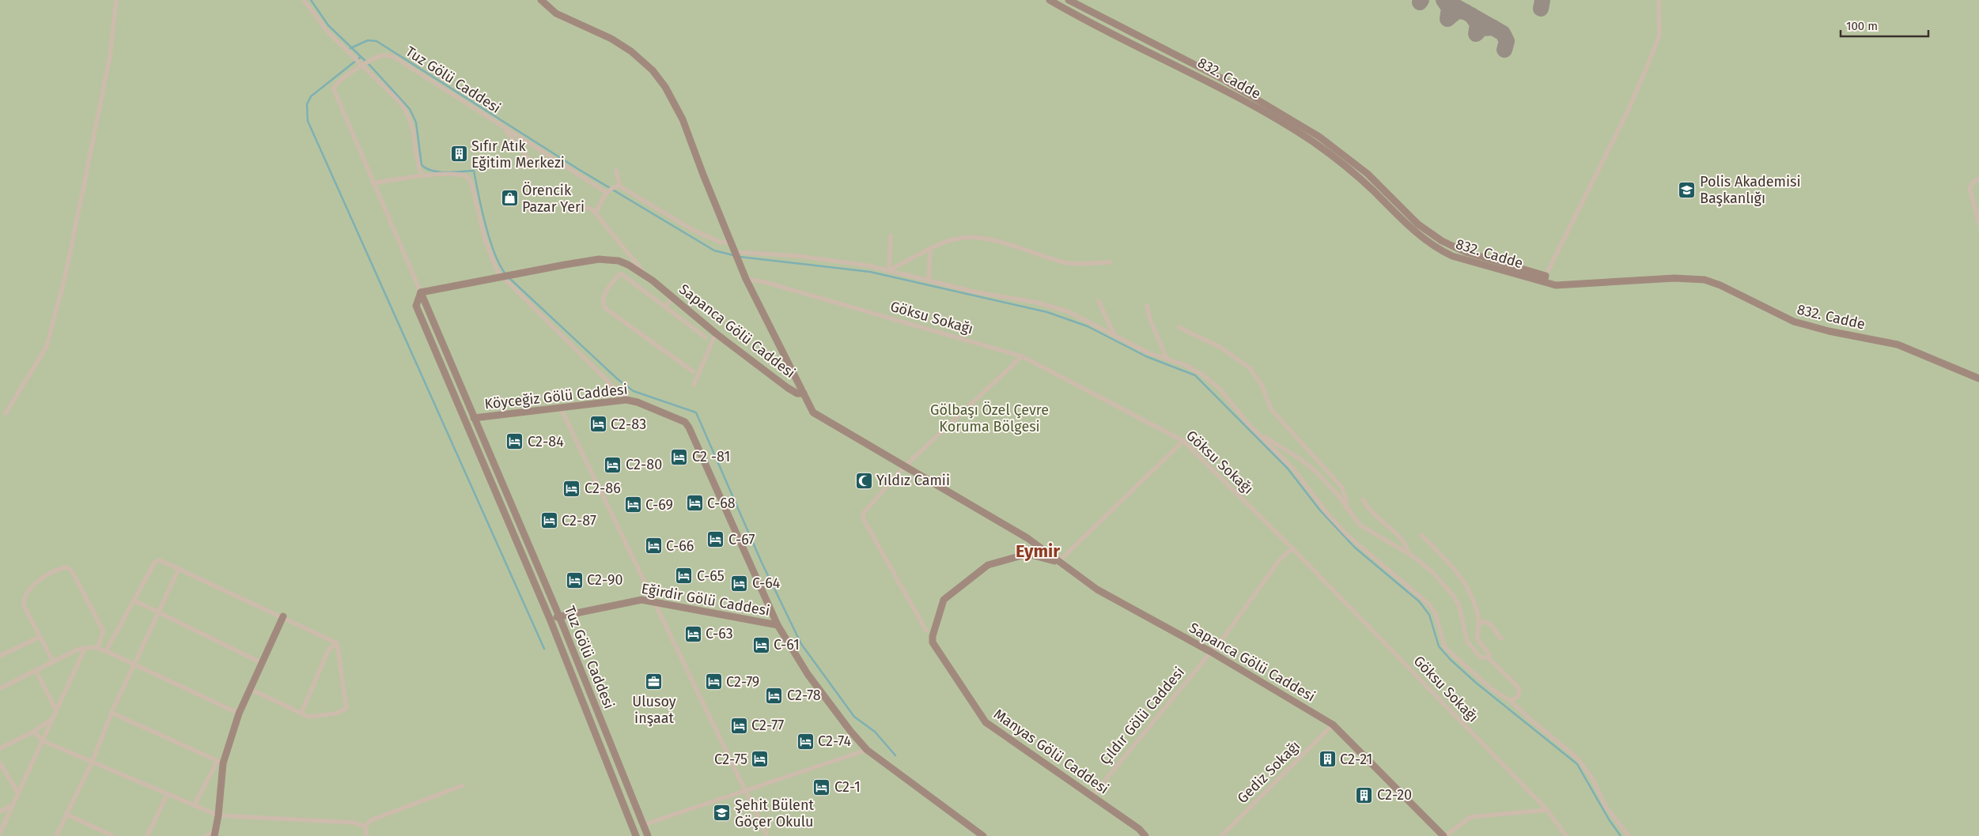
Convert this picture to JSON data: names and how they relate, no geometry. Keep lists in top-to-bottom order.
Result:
{
  "streets": {
    "street": [
      "832. Cadde",
      "Tuz Gölü Caddesi",
      "Göksu Sokağı",
      "Sapanca Gölü Caddesi",
      "Köyceğiz Gölü Caddesi",
      "Eğirdir Gölü Caddesi",
      "Çıldır Gölü Caddesi",
      "Manyas Gölü Caddesi",
      "Gediz Sokağı"
    ]
  },
  "crossings": [
    ["Tuz Gölü Caddesi", "Sapanca Gölü Caddesi"],
    ["Tuz Gölü Caddesi", "Köyceğiz Gölü Caddesi"],
    ["Tuz Gölü Caddesi", "Eğirdir Gölü Caddesi"],
    ["Göksu Sokağı", "Çıldır Gölü Caddesi"],
    ["Sapanca Gölü Caddesi", "Çıldır Gölü Caddesi"],
    ["Sapanca Gölü Caddesi", "Gediz Sokağı"],
    ["Köyceğiz Gölü Caddesi", "Eğirdir Gölü Caddesi"],
    ["Çıldır Gölü Caddesi", "Manyas Gölü Caddesi"]
  ],
  "districts": ["Eymir"],
  "parks": ["Gölbaşı Özel Çevre Koruma Bölgesi"],
  "places": {
    "building": ["Sıfır Atık Eğitim Merkezi", "C2-21", "C2-20"],
    "school or university": ["Polis Akademisi Başkanlığı", "Şehit Bülent Göçer Okulu"],
    "shop": ["Örencik Pazar Yeri"],
    "hotel": [
      "C2-83",
      "C2-84",
      "C2 -81",
      "C2-80",
      "C2-86",
      "C-68",
      "C-69",
      "C2-87",
      "C-67",
      "C-66",
      "C-65",
      "C2-90",
      "C-64",
      "C-63",
      "C-61",
      "C2-79",
      "C2-78",
      "C2-77",
      "C2-74",
      "C2-75",
      "C2-1"
    ],
    "mosque": ["Yıldız Camii"],
    "office": ["Ulusoy inşaat"]
  },
  "scale_bar": "100 m"
}
